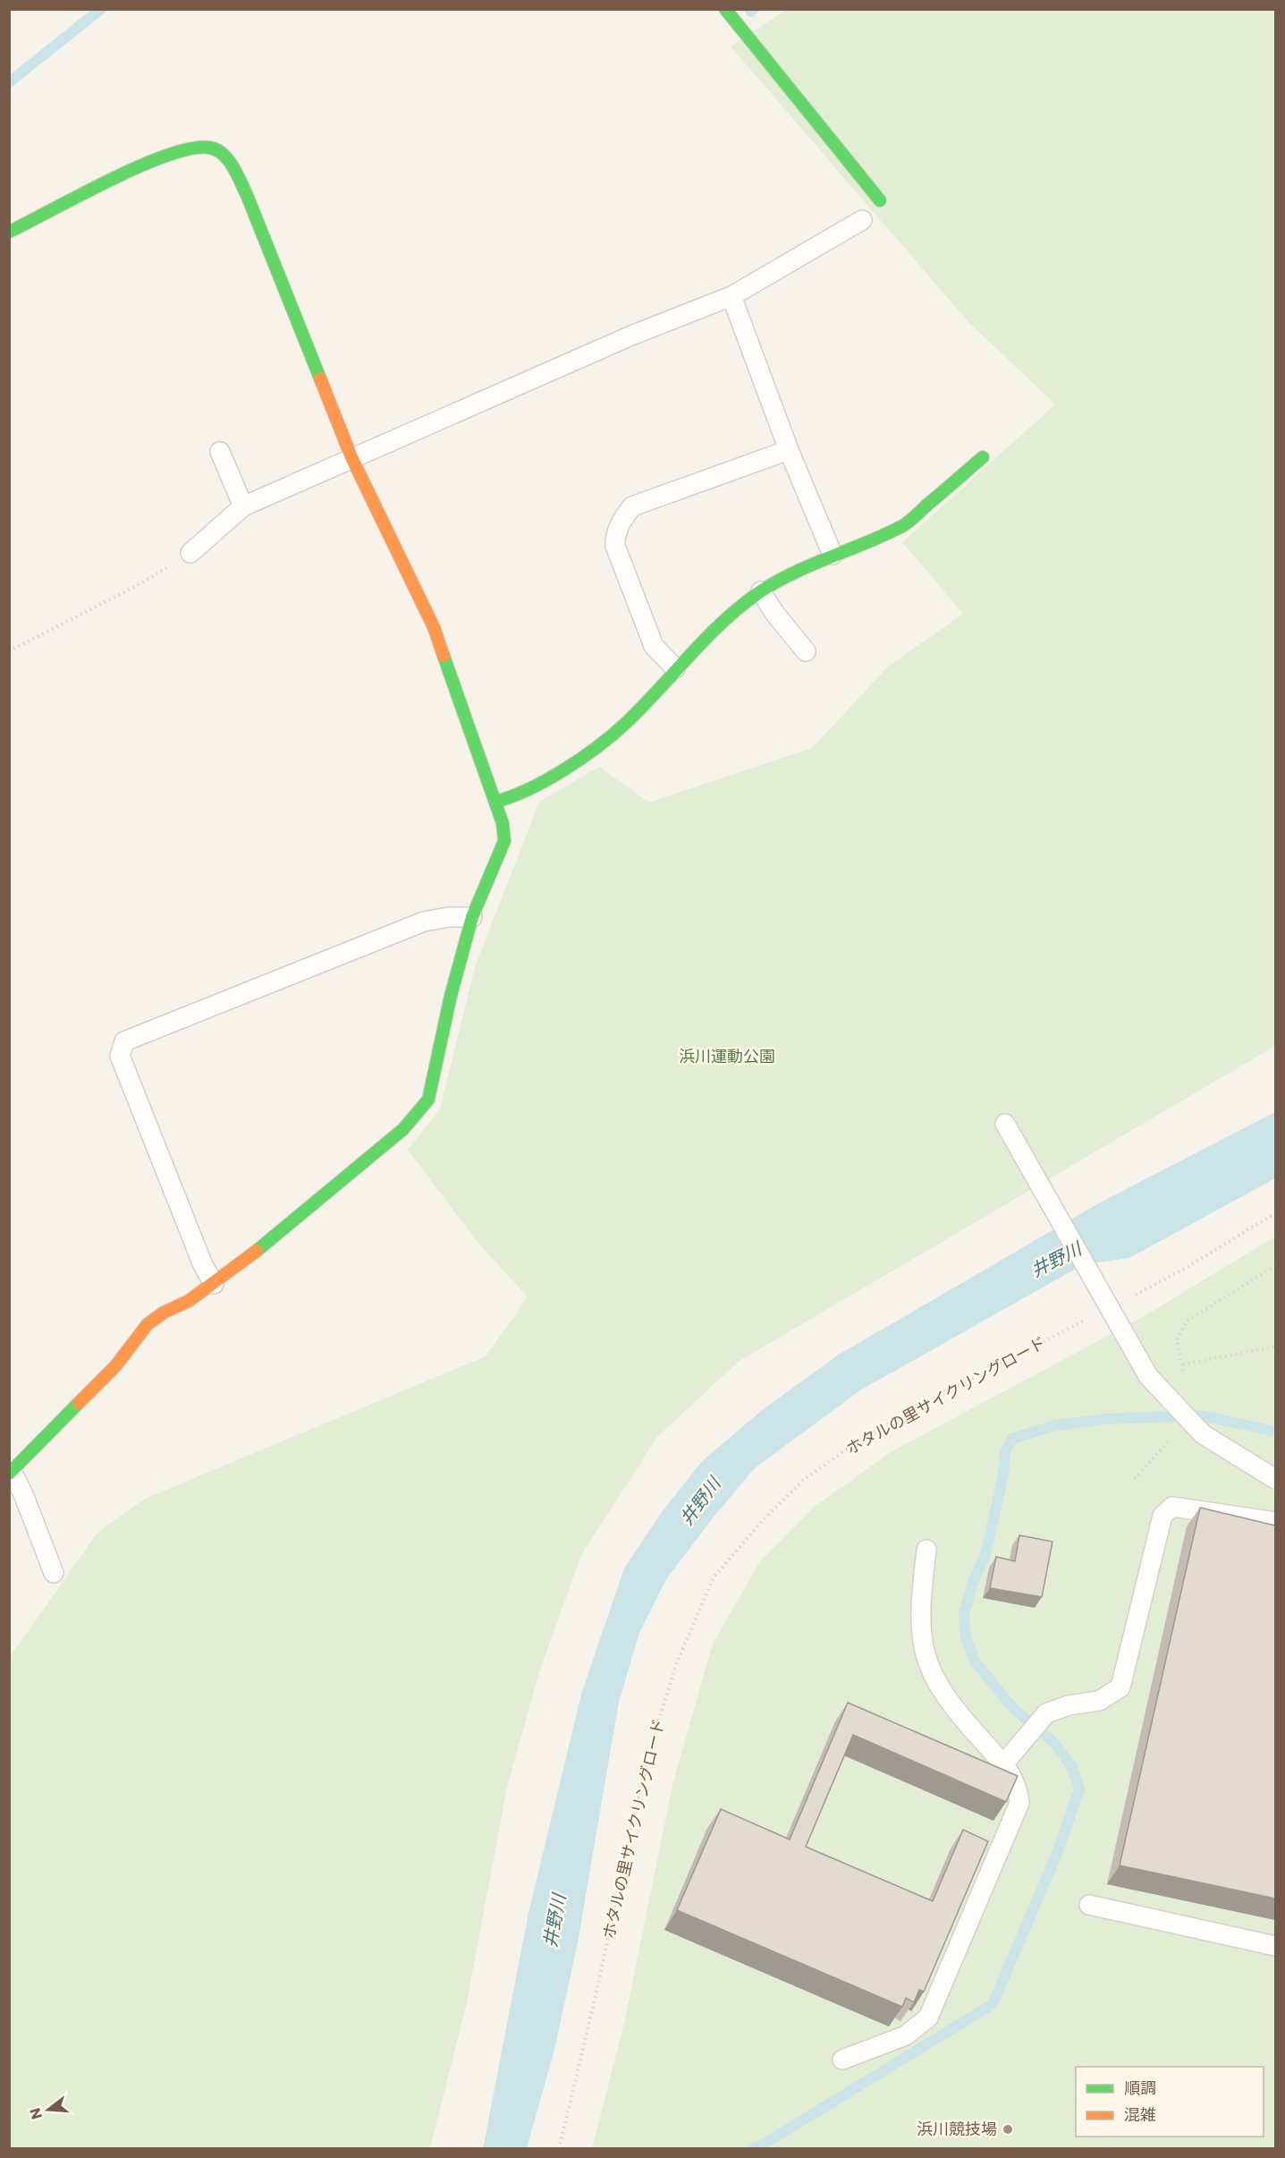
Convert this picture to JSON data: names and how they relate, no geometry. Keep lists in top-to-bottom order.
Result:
{
  "streets": {
    "path": ["ホタルの里サイクリングロード"]
  },
  "water": ["井野川"],
  "parks": ["浜川運動公園"],
  "places": ["浜川競技場"],
  "legend": ["順調", "混雑"],
  "north": "left"
}
